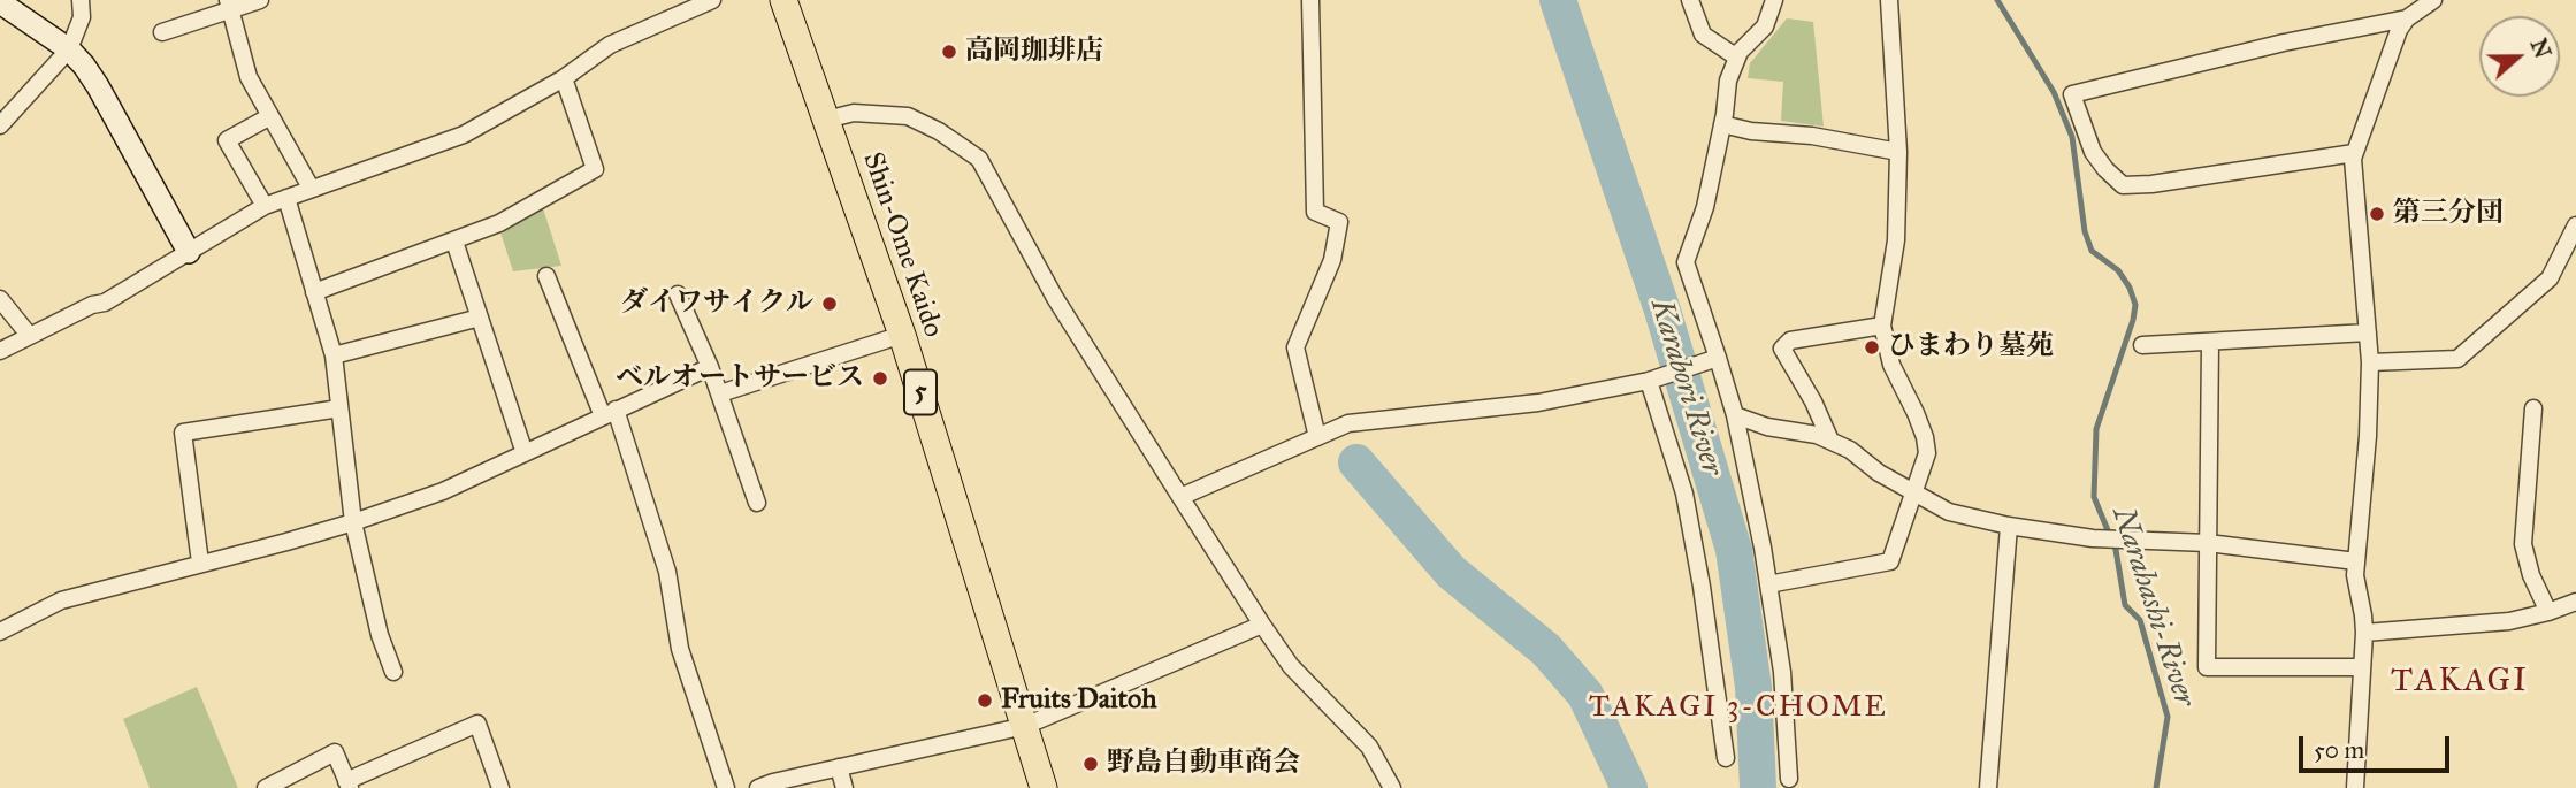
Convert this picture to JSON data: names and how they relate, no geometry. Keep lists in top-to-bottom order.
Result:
{
  "streets": {
    "main road": ["Shin-Ome Kaido", "5"]
  },
  "districts": ["TAKAGI", "TAKAGI 3-CHOME"],
  "water": ["Karabori River", "Narahashi-River"],
  "places": [
    "高岡珈琲店",
    "第三分団",
    "ダイワサイクル",
    "ひまわり墓苑",
    "ベルオートサービス",
    "Fruits Daitoh",
    "野島自動車商会"
  ],
  "scale_bar": "50 m",
  "north": "right"
}
